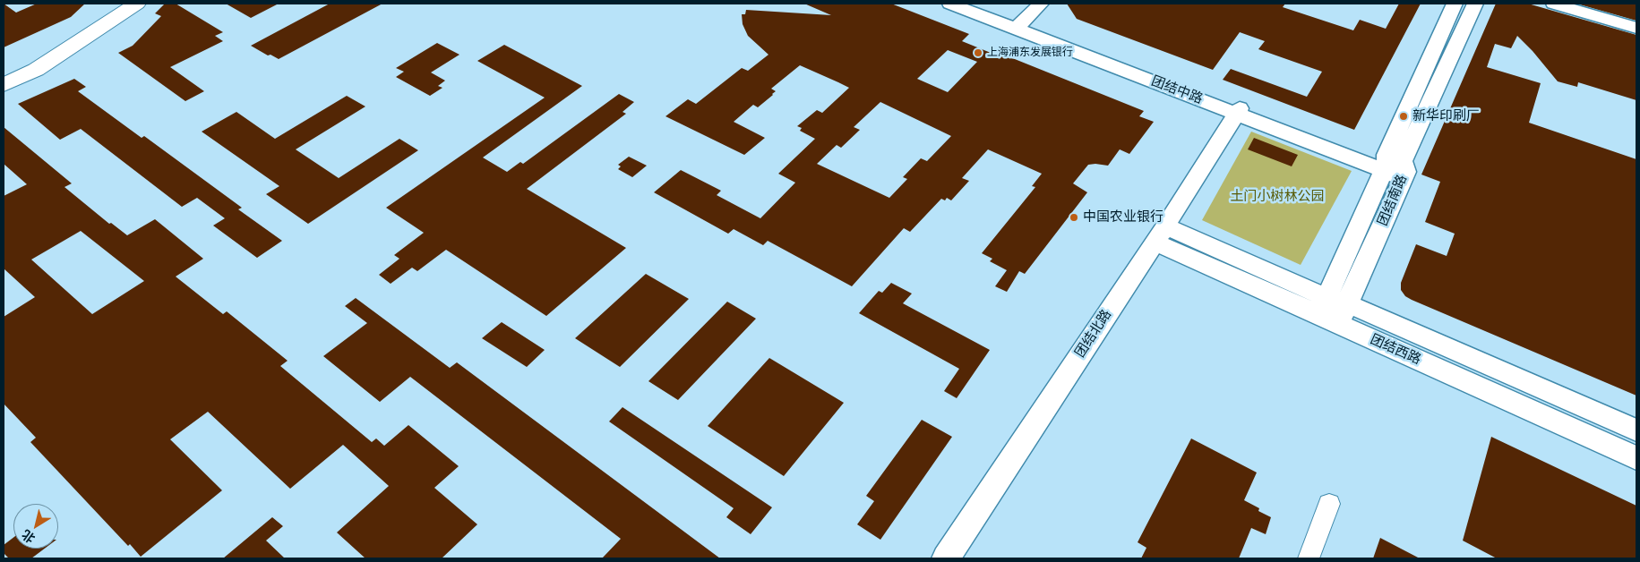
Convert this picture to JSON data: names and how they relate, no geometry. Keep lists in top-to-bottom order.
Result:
{
  "streets": {
    "street": [
      "团结中路",
      "团结南路",
      "团结北路",
      "团结西路"
    ]
  },
  "crossings": [
    ["团结中路", "团结南路"],
    ["团结中路", "团结北路"],
    ["团结南路", "团结西路"],
    ["团结北路", "团结西路"]
  ],
  "parks": ["土门小树林公园"],
  "places": ["上海浦东发展银行", "新华印刷厂", "中国农业银行"],
  "north": "bottom left"
}
